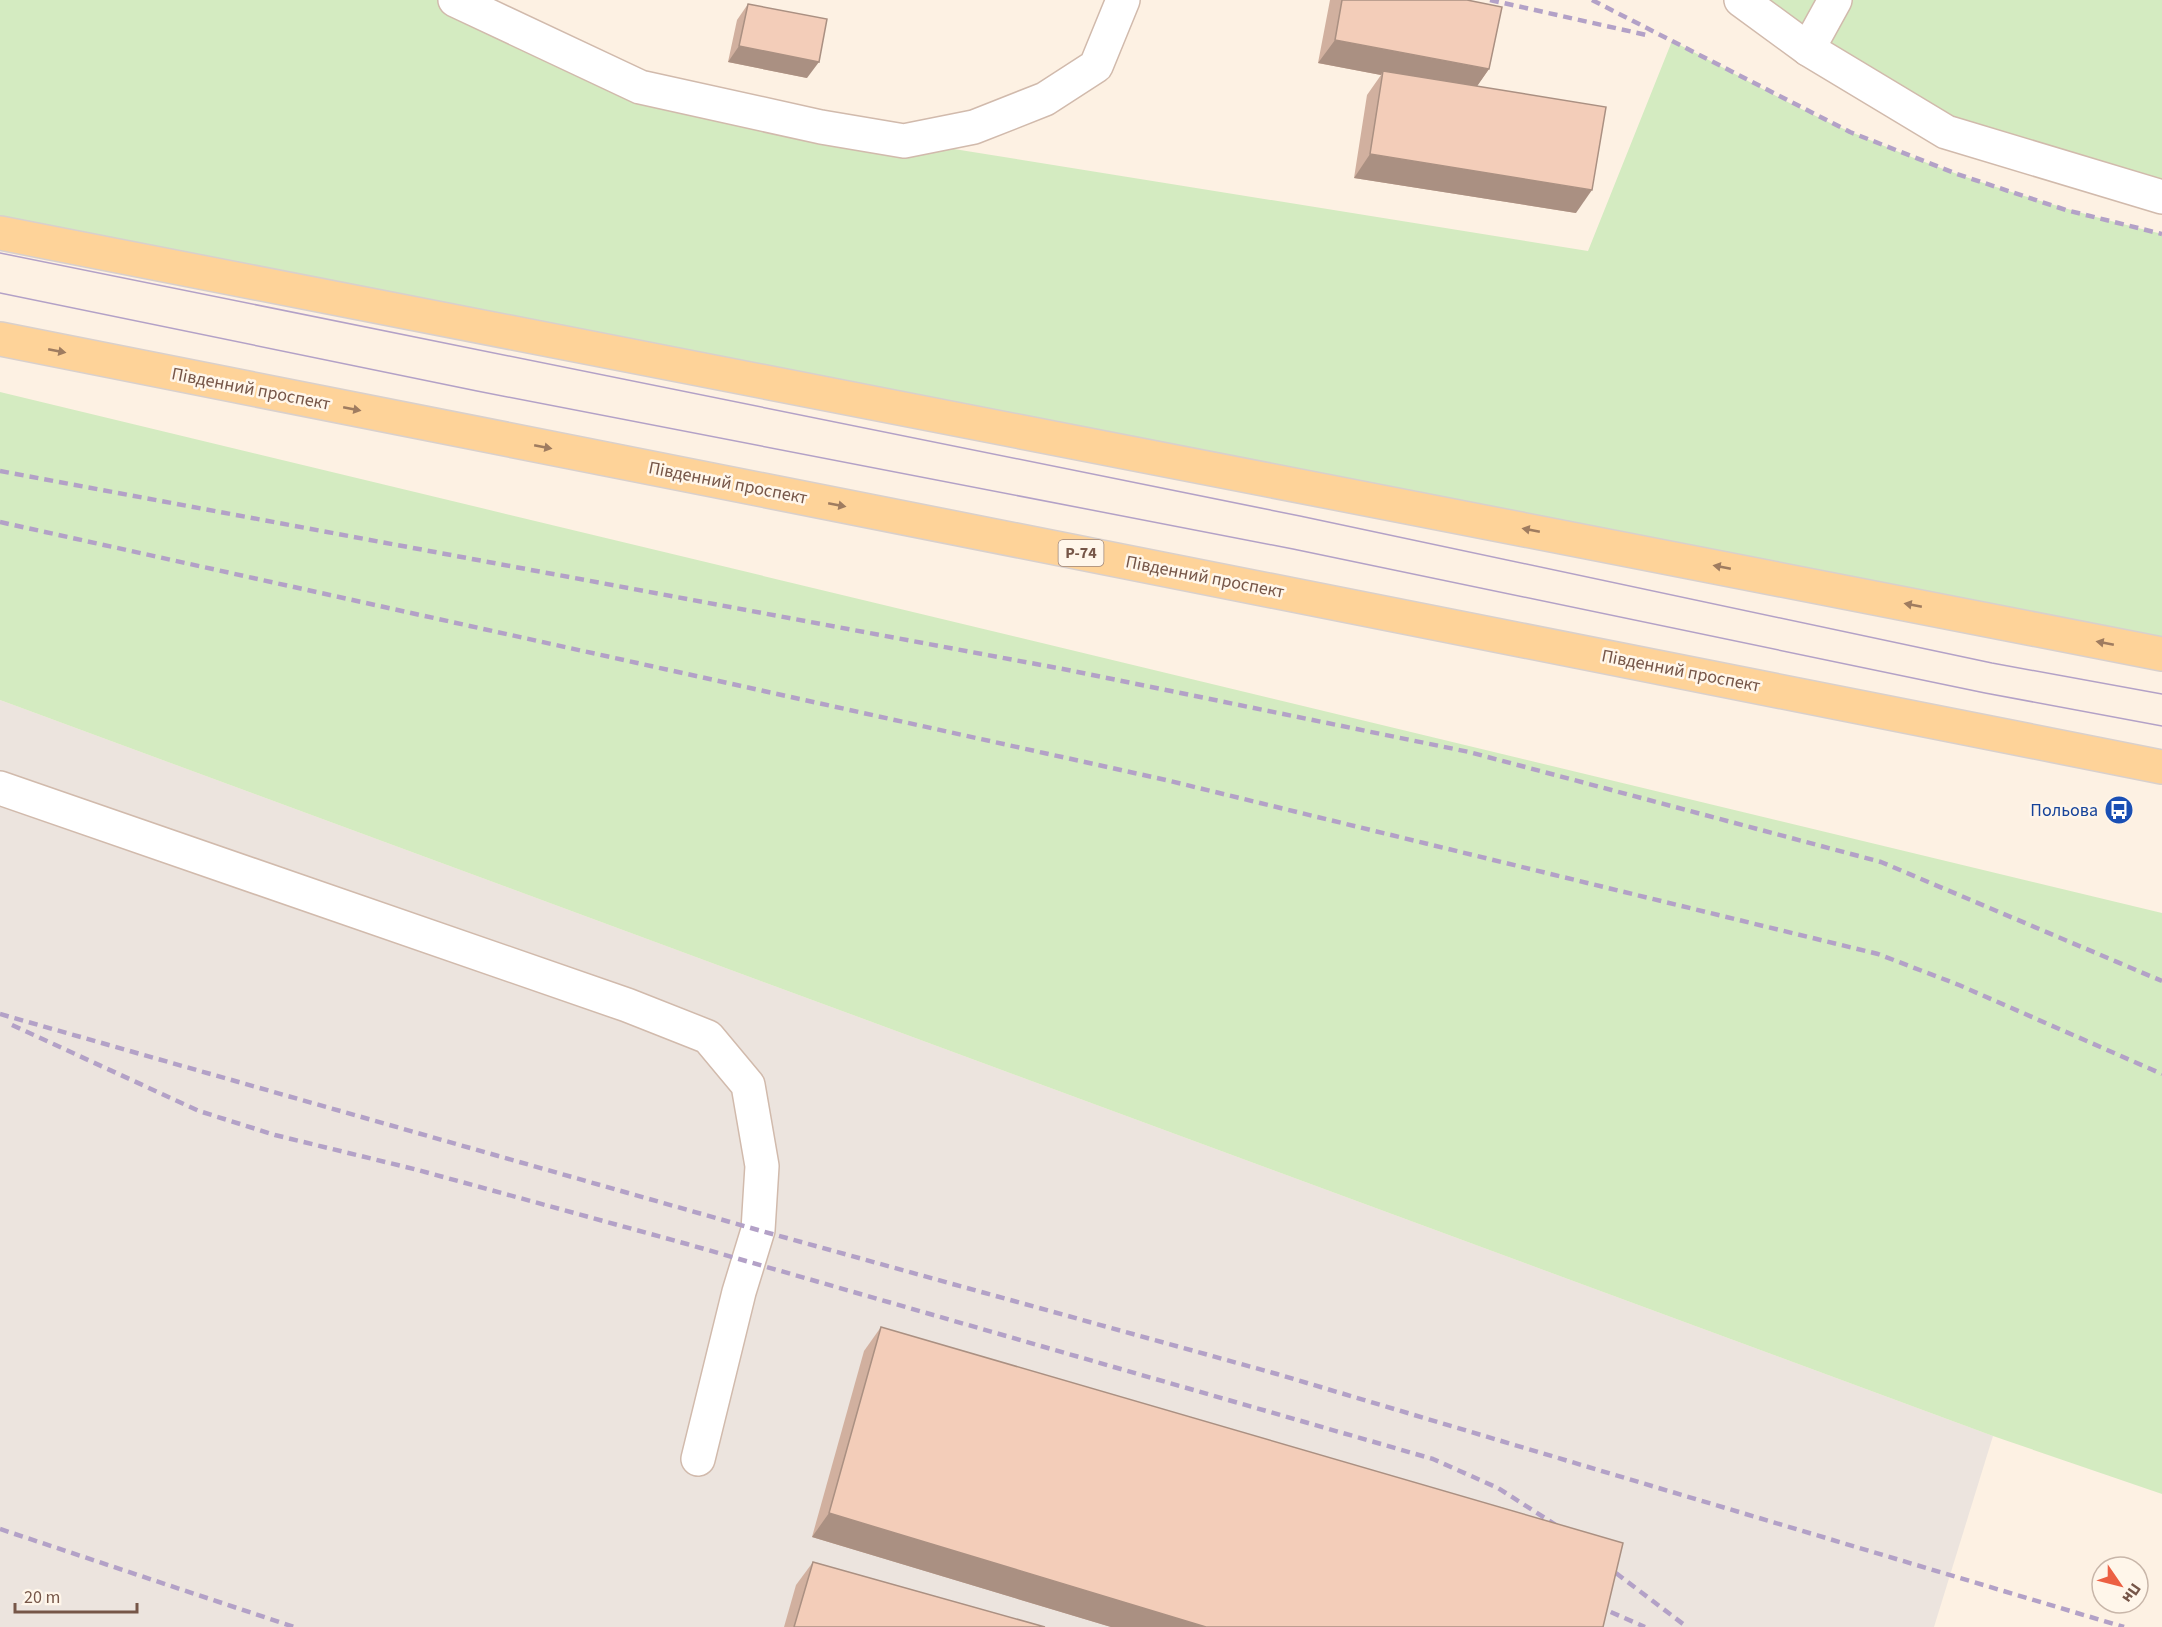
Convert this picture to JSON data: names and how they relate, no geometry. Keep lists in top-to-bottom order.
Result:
{
  "streets": {
    "main road": ["Південний проспект", "Р-74"]
  },
  "places": {
    "bus stop": ["Польова"]
  },
  "scale_bar": "20 m",
  "north": "bottom right"
}
